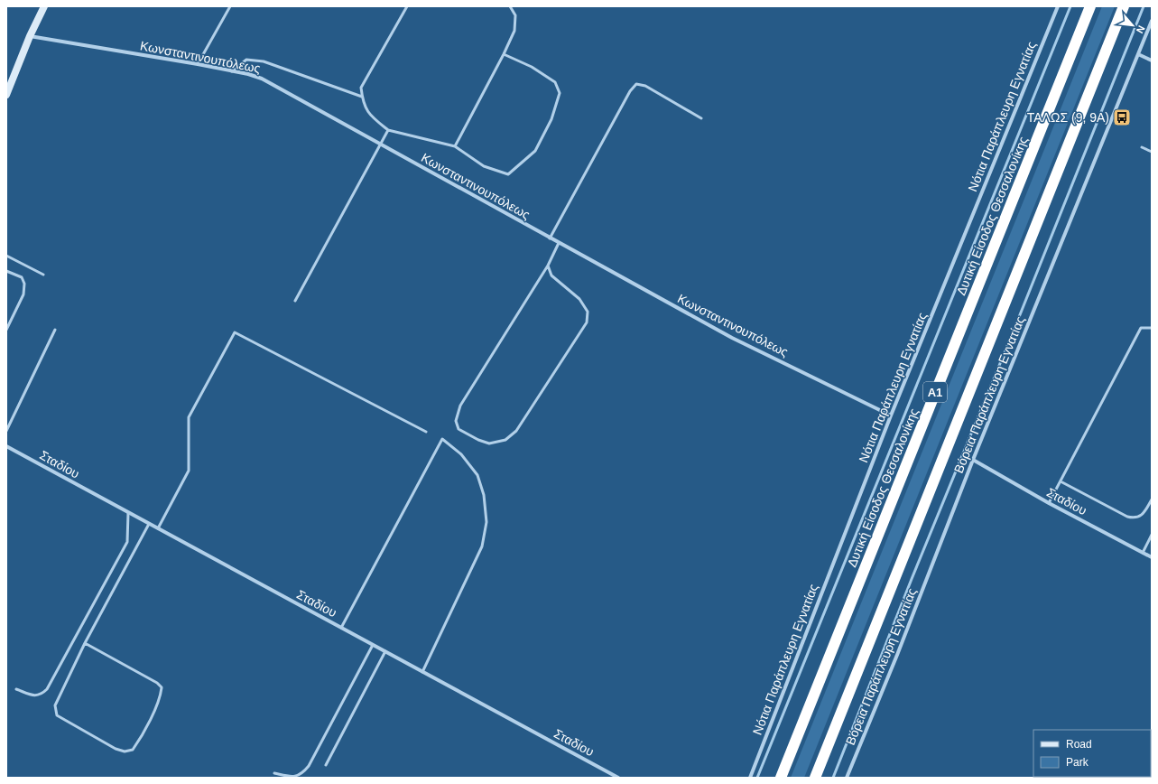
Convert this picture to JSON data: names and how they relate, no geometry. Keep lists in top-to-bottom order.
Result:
{
  "streets": {
    "highway": ["Δυτική Είσοδος Θεσσαλονίκης", "Α1"],
    "street": [
      "Κωνσταντινουπόλεως",
      "Νότια Παράπλευρη Εγνατίας",
      "Βόρεια Παράπλευρη Εγνατίας",
      "Σταδίου"
    ]
  },
  "crossings": [
    ["Κωνσταντινουπόλεως", "Νότια Παράπλευρη Εγνατίας"],
    ["Βόρεια Παράπλευρη Εγνατίας", "Σταδίου"]
  ],
  "places": {
    "bus stop": ["ΤΑΛΩΣ (9, 9Α)"]
  },
  "legend": ["Road", "Park"],
  "north": "bottom right"
}
